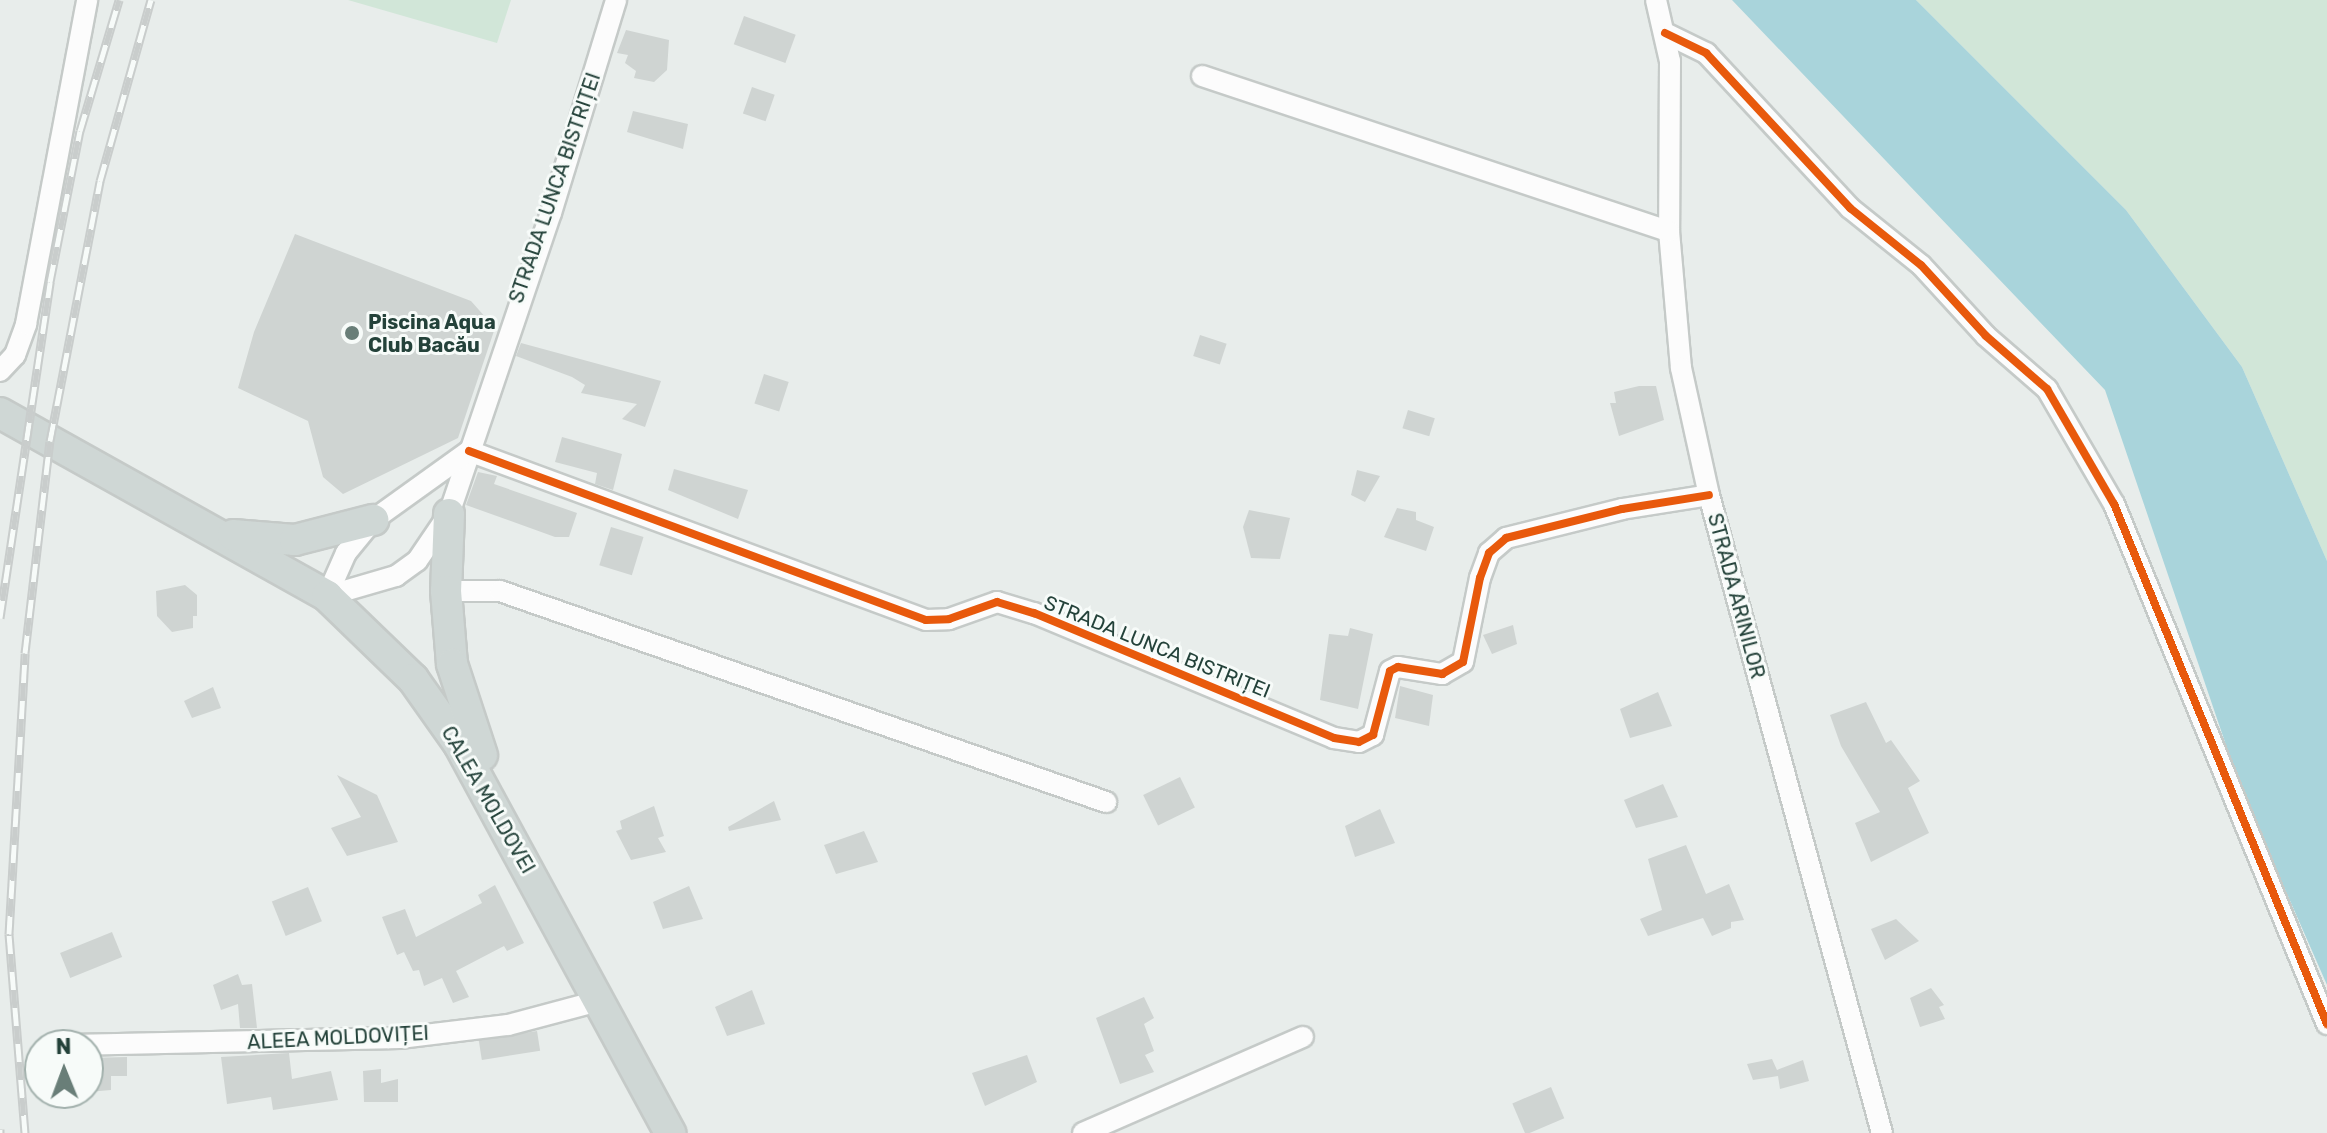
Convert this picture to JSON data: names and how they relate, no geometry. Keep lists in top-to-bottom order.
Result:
{
  "streets": {
    "main road": ["CALEA MOLDOVEI"],
    "street": ["STRADA LUNCA BISTRIȚEI", "STRADA ARINILOR", "ALEEA MOLDOVIȚEI"]
  },
  "crossings": [
    ["STRADA LUNCA BISTRIȚEI", "STRADA ARINILOR"],
    ["CALEA MOLDOVEI", "ALEEA MOLDOVIȚEI"]
  ],
  "places": ["Piscina Aqua Club Bacău"],
  "north": "top"
}
